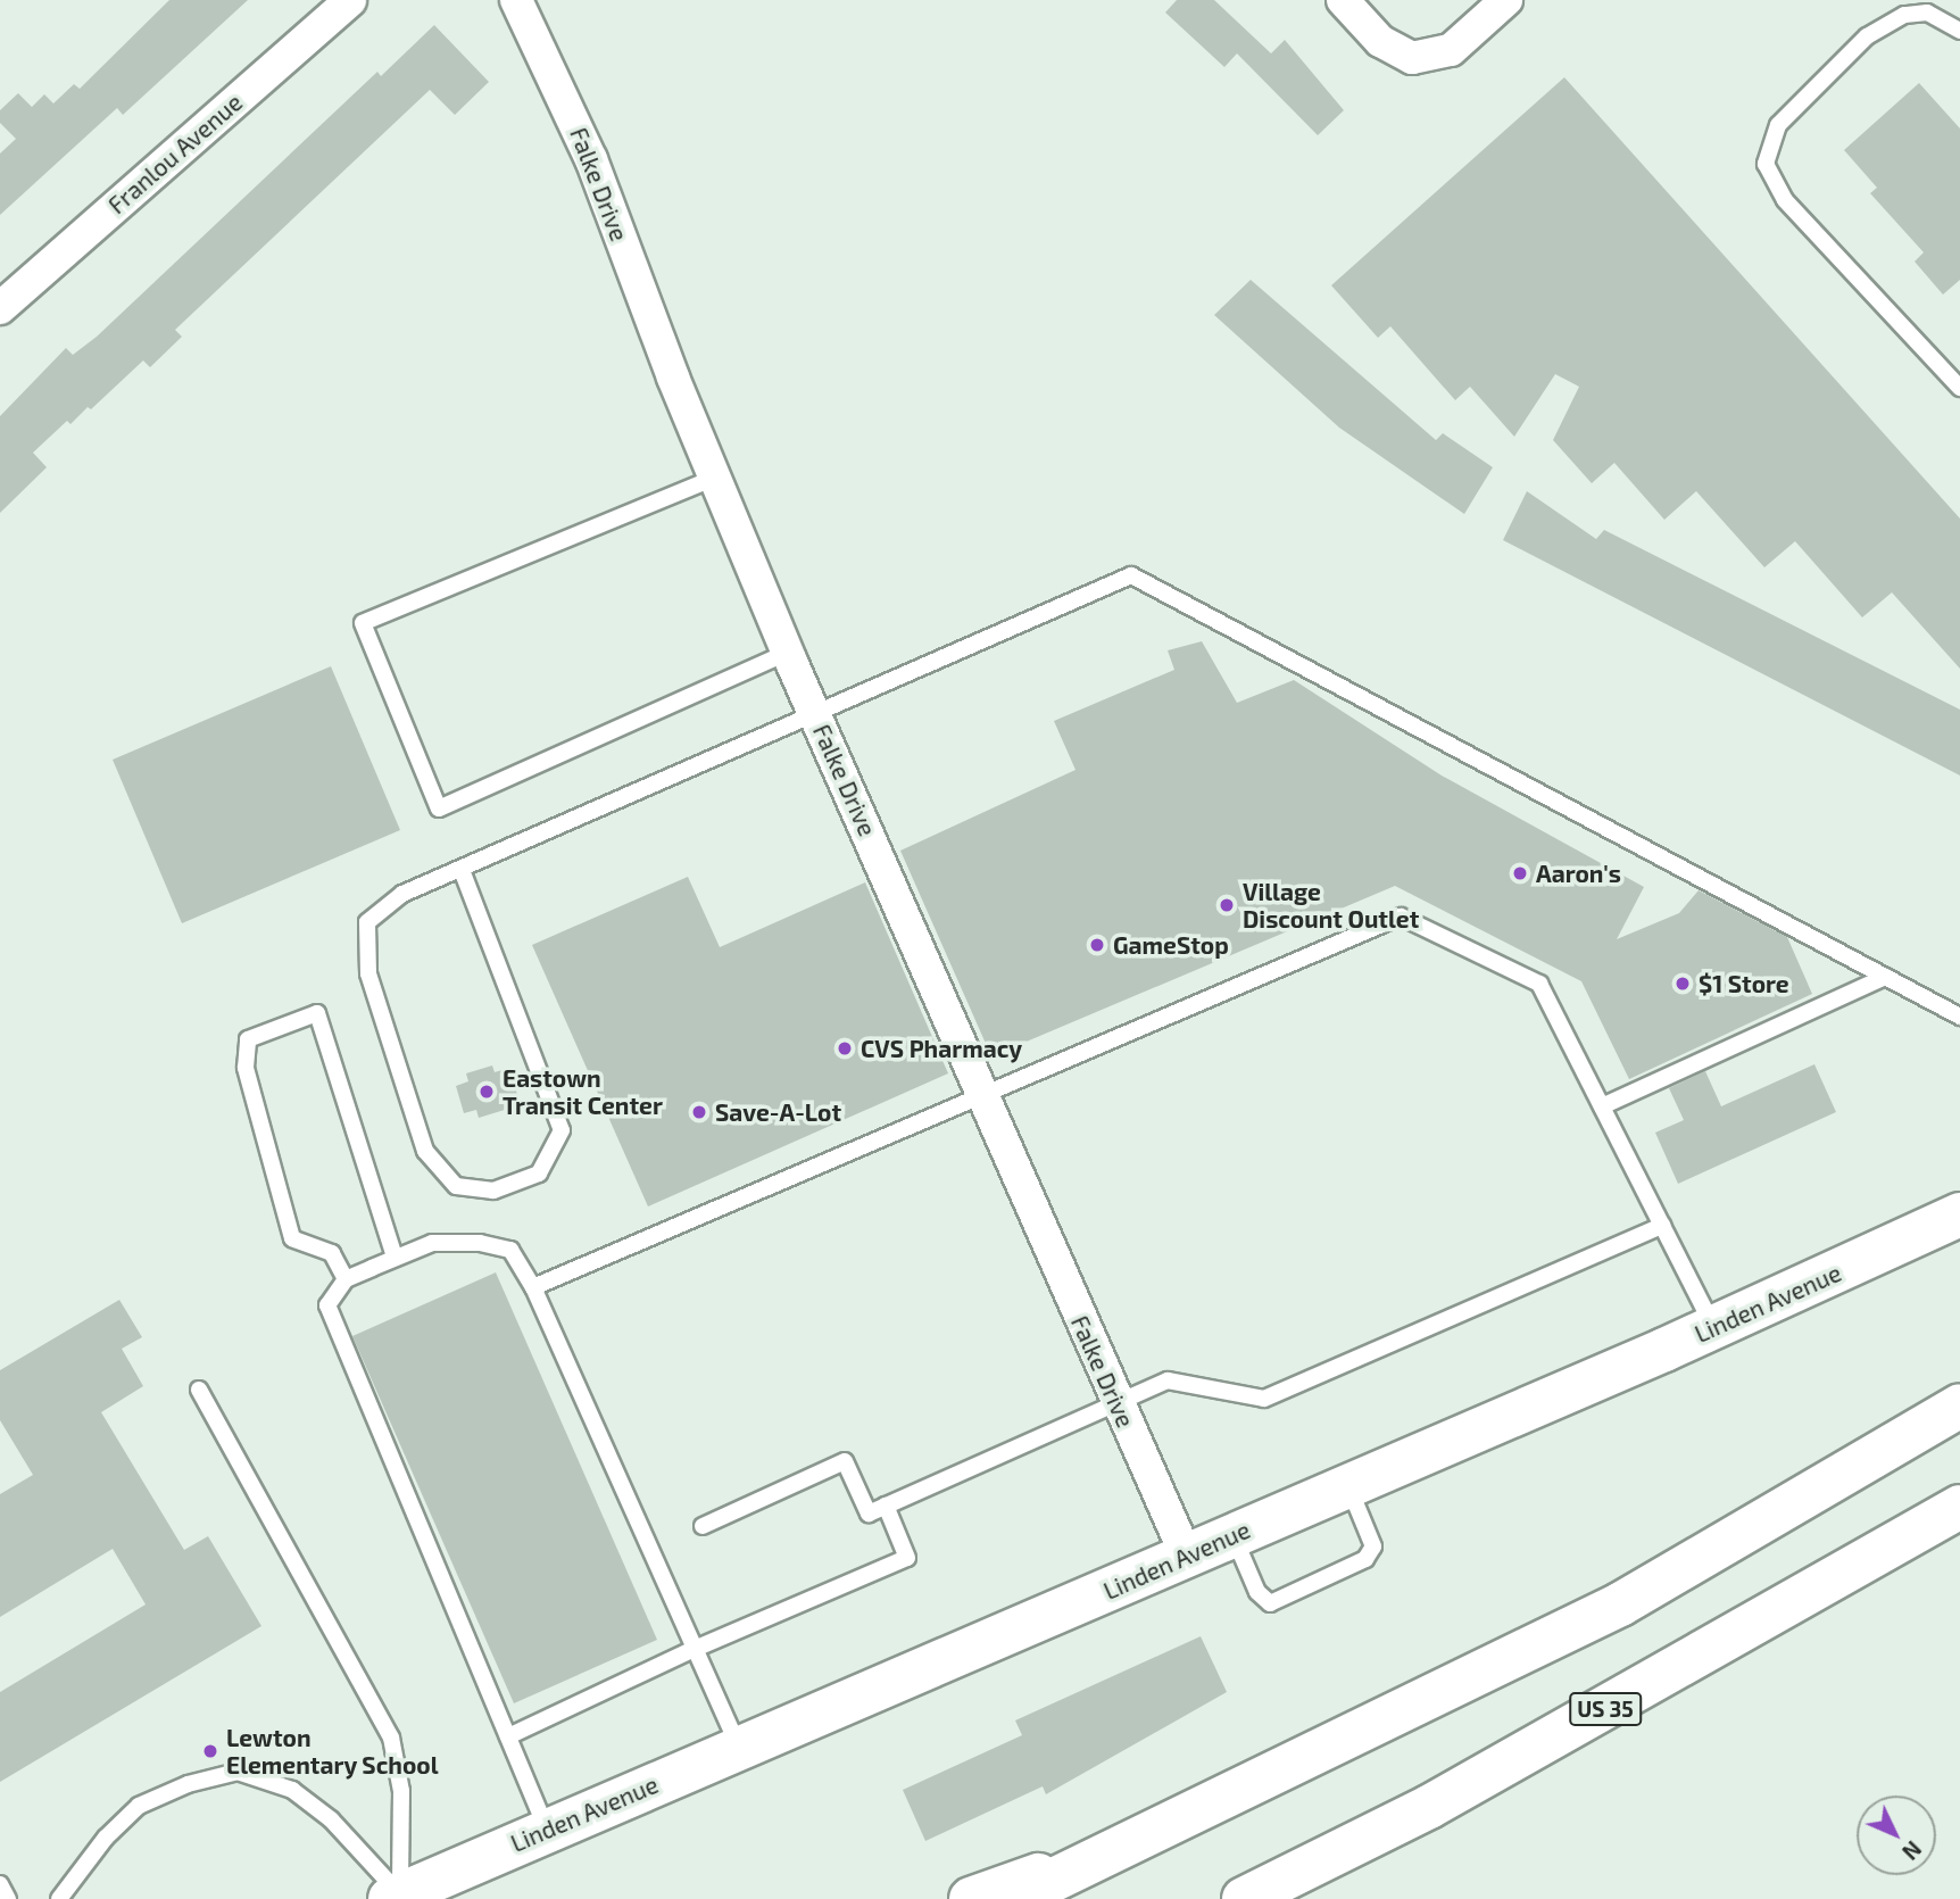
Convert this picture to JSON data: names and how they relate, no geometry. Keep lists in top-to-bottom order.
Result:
{
  "streets": {
    "main road": ["Linden Avenue", "US 35"],
    "street": ["Franlou Avenue", "Falke Drive"]
  },
  "crossings": [
    ["Falke Drive", "Linden Avenue"]
  ],
  "places": [
    "Aaron's",
    "Village Discount Outlet",
    "GameStop",
    "$1 Store",
    "CVS Pharmacy",
    "Eastown Transit Center",
    "Save-A-Lot",
    "Lewton Elementary School"
  ],
  "north": "bottom right"
}
